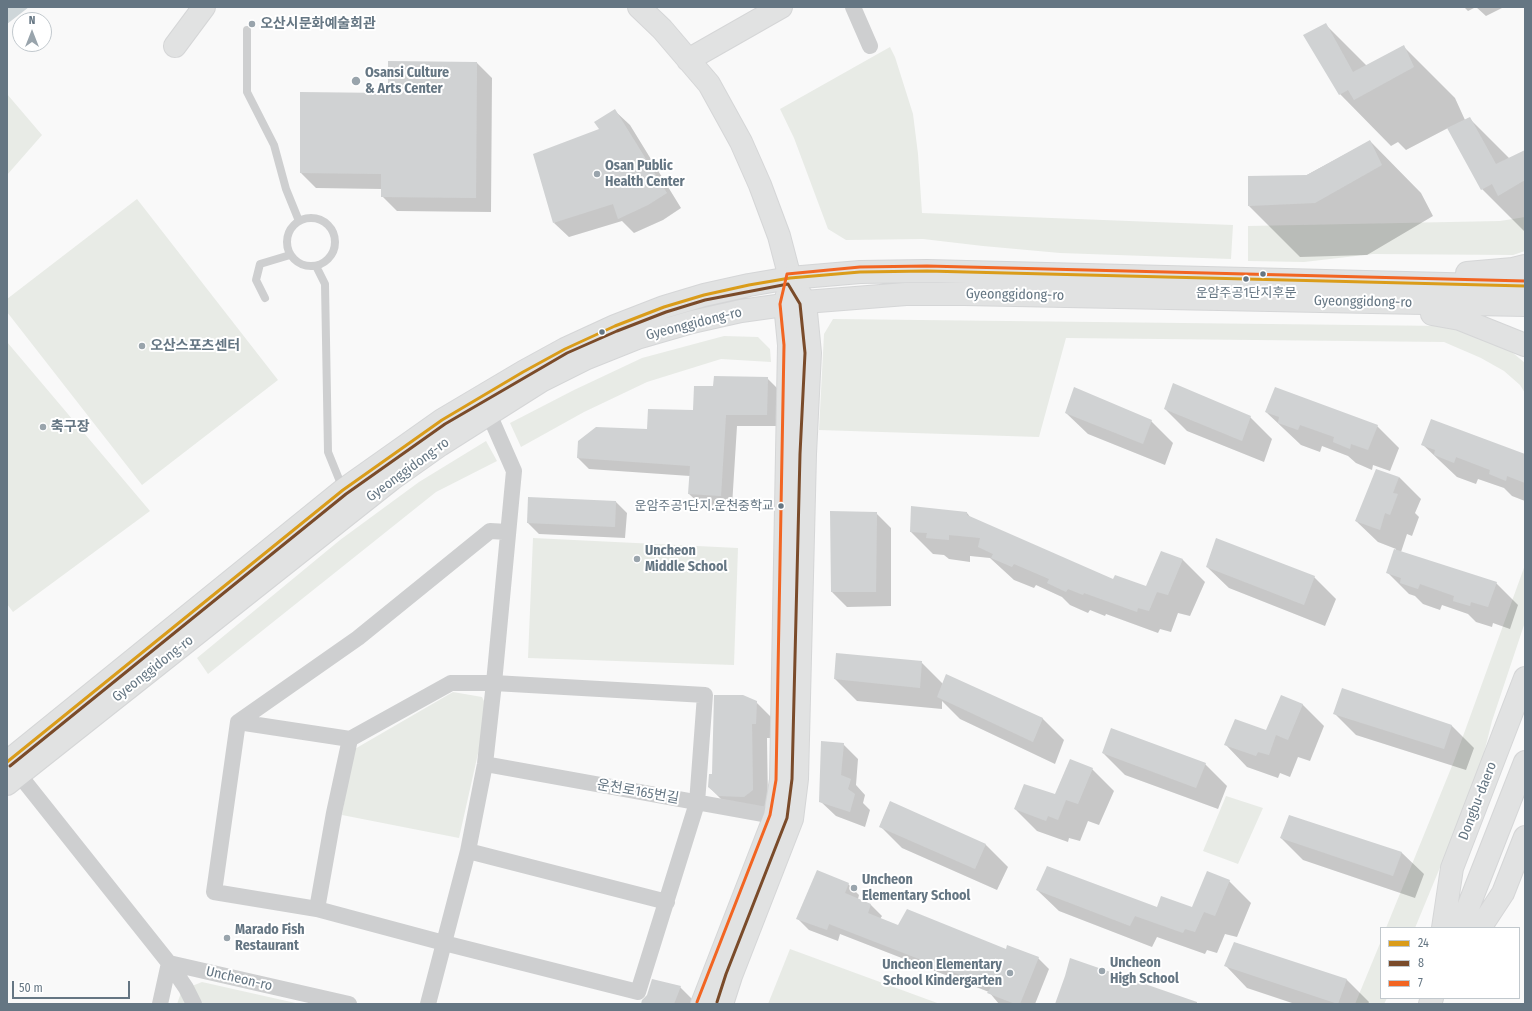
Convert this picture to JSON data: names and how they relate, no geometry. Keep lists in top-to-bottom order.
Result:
{
  "streets": {
    "main road": ["Gyeonggidong-ro", "Dongbu-daero"],
    "street": ["운천로165번길", "Uncheon-ro"]
  },
  "places": [
    "오산시문화예술회관",
    "Osansi Culture & Arts Center",
    "Osan Public Health Center",
    "운암주공1단지후문",
    "오산스포츠센터",
    "축구장",
    "운암주공1단지.운천중학교",
    "Uncheon Middle School",
    "Uncheon Elementary School",
    "Marado Fish Restaurant",
    "Uncheon High School",
    "Uncheon Elementary School Kindergarten"
  ],
  "lines": ["transit line 7", "transit line 24", "transit line 8"],
  "legend": ["24", "8", "7"],
  "scale_bar": "50 m",
  "north": "top"
}
